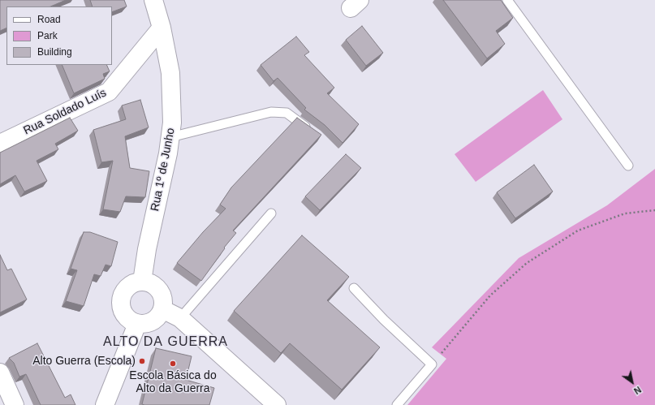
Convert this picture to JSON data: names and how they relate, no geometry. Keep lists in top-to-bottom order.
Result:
{
  "streets": {
    "street": ["Rua Soldado Luís", "Rua 1º de Junho"]
  },
  "crossings": [
    ["Rua Soldado Luís", "Rua 1º de Junho"]
  ],
  "districts": ["ALTO DA GUERRA"],
  "places": ["Alto Guerra (Escola)", "Escola Básica do Alto da Guerra"],
  "legend": ["Road", "Park", "Building"],
  "north": "bottom right"
}
